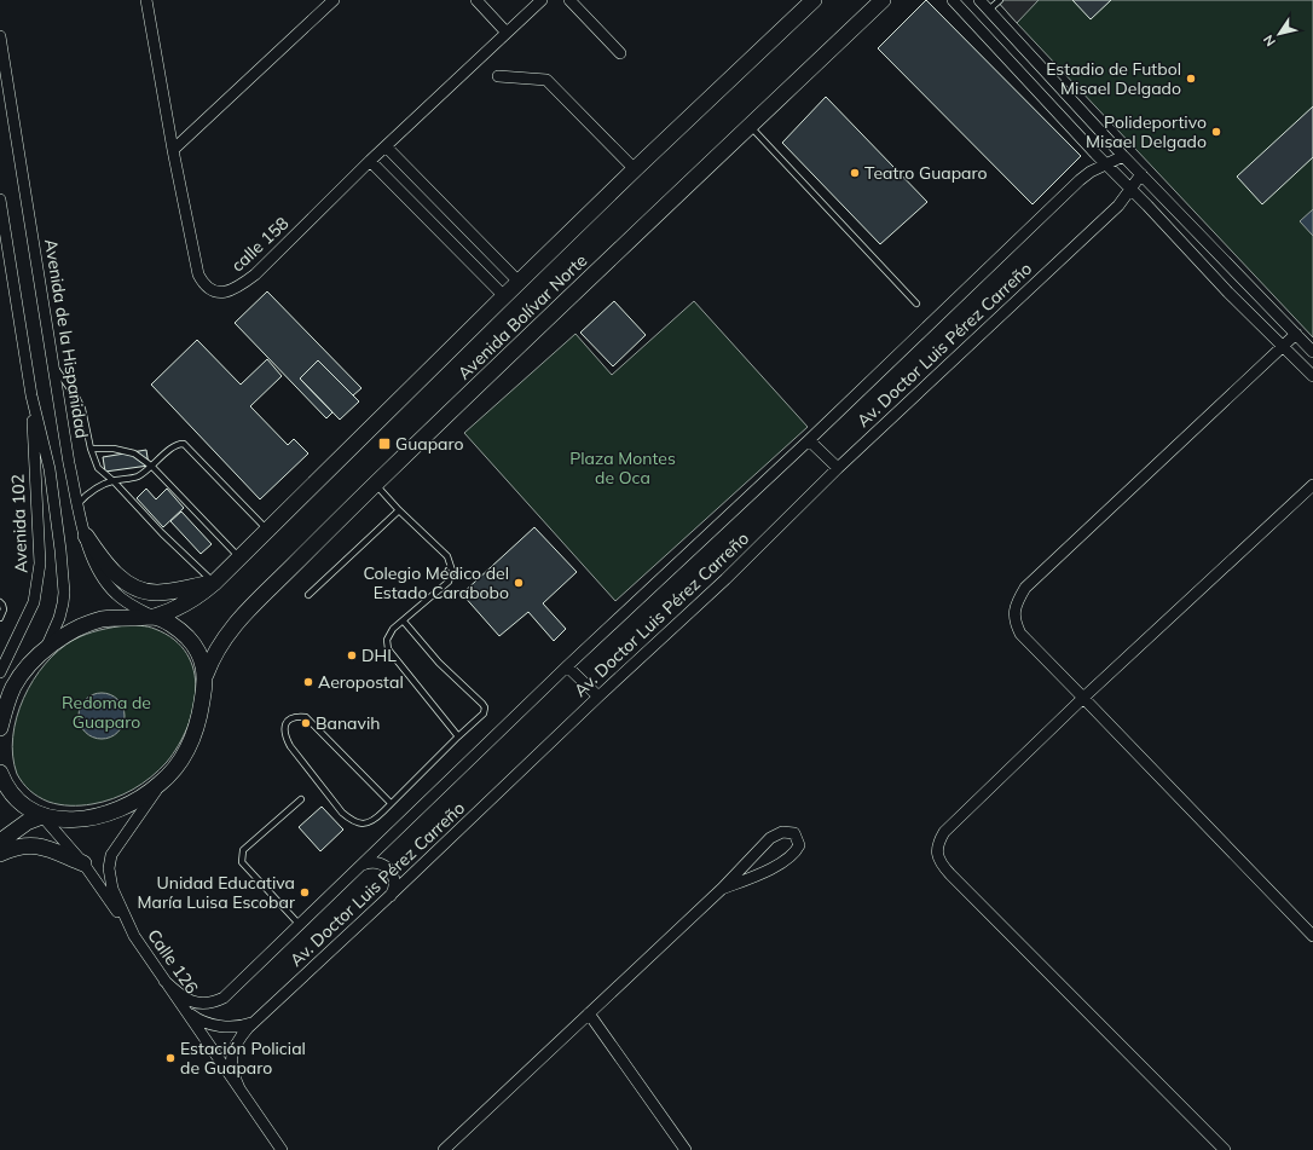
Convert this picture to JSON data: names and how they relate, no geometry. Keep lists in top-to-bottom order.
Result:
{
  "streets": {
    "main road": ["Avenida Bolívar Norte"],
    "street": [
      "calle 158",
      "Avenida de la Hispanidad",
      "Av. Doctor Luis Pérez Carreño",
      "Avenida 102",
      "Calle 126"
    ]
  },
  "crossings": [
    ["Avenida Bolívar Norte", "Avenida de la Hispanidad"],
    ["Av. Doctor Luis Pérez Carreño", "Calle 126"]
  ],
  "parks": ["Plaza Montes de Oca", "Redoma de Guaparo"],
  "places": {
    "other": [
      "Estadio de Futbol Misael Delgado",
      "Polideportivo Misael Delgado",
      "Teatro Guaparo",
      "Colegio Médico del Estado Carabobo",
      "DHL",
      "Aeropostal",
      "Banavih",
      "Unidad Educativa María Luisa Escobar",
      "Estación Policial de Guaparo"
    ],
    "transit": ["Guaparo"]
  },
  "north": "bottom left"
}
